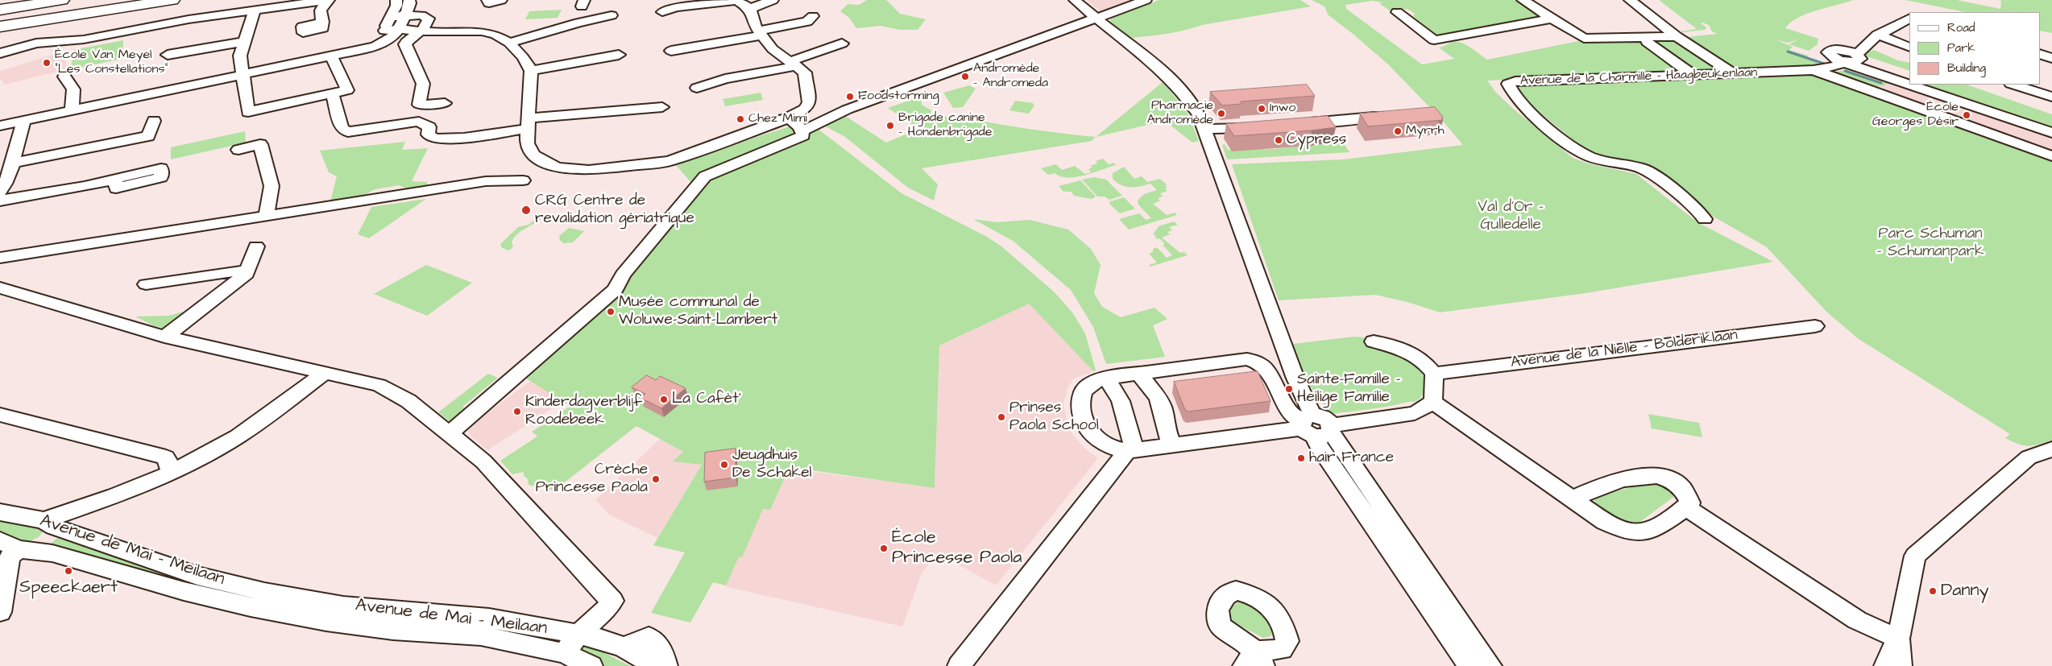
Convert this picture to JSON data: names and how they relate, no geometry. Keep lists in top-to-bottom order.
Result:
{
  "streets": {
    "street": ["Avenue de la Charmille - Haagbeukenlaan", "Avenue de la Nielle - Bolderiklaan", "Avenue de Mai - Meilaan"]
  },
  "parks": ["Val d'Or - Gulledelle", "Parc Schuman - Schumanpark"],
  "places": [
    "École Van Meyel \"Les Constellations\"",
    "Andromède - Andromeda",
    "Foodstorming",
    "Inwo",
    "Pharmacie Andromède",
    "École Georges Désir",
    "Chez Mimi",
    "Brigade canine - Hondenbrigade",
    "Myrrh",
    "Cypress",
    "CRG Centre de revalidation gériatrique",
    "Musée communal de Woluwe-Saint-Lambert",
    "Sainte-Famille - Heilige Familie",
    "La Cafèt'",
    "Kinderdagverblijf Roodebeek",
    "Prinses Paola School",
    "hair France",
    "Jeugdhuis De Schakel",
    "Crèche Princesse Paola",
    "École Princesse Paola",
    "Speeckaert",
    "Danny"
  ],
  "legend": ["Road", "Park", "Building"]
}
